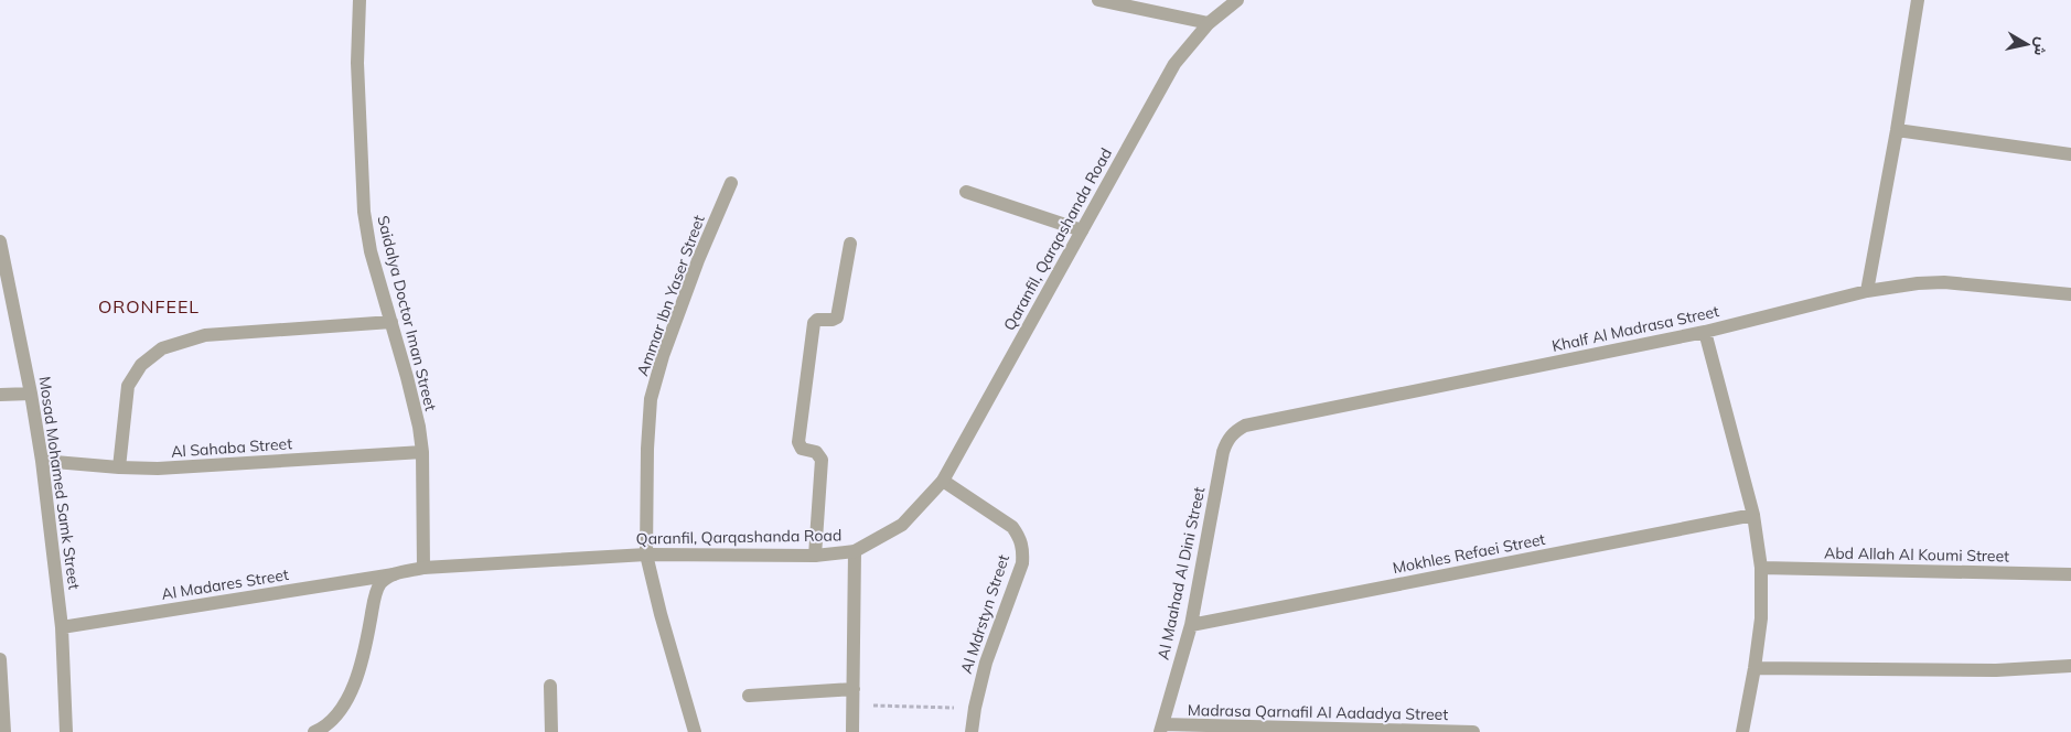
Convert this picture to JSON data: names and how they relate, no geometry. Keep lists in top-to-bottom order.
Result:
{
  "streets": {
    "street": [
      "Qaranfil, Qarqashanda Road",
      "Ammar Ibn Yaser Street",
      "Saidalya Doctor Iman Street",
      "Khalf Al Madrasa Street",
      "Al Sahaba Street",
      "Mosad Mohamed Samk Street",
      "Mokhles Refaei Street",
      "Abd Allah Al Koumi Street",
      "Al Maahad Al Dini Street",
      "Al Madares Street",
      "Al Mdrstyn Street",
      "Madrasa Qarnafil Al Aadadya Street"
    ]
  },
  "crossings": [
    ["Qaranfil, Qarqashanda Road", "Ammar Ibn Yaser Street"],
    ["Qaranfil, Qarqashanda Road", "Saidalya Doctor Iman Street"],
    ["Qaranfil, Qarqashanda Road", "Al Madares Street"],
    ["Qaranfil, Qarqashanda Road", "Al Mdrstyn Street"],
    ["Saidalya Doctor Iman Street", "Al Sahaba Street"],
    ["Khalf Al Madrasa Street", "Al Maahad Al Dini Street"],
    ["Al Sahaba Street", "Mosad Mohamed Samk Street"],
    ["Mosad Mohamed Samk Street", "Al Madares Street"],
    ["Mokhles Refaei Street", "Al Maahad Al Dini Street"],
    ["Al Maahad Al Dini Street", "Madrasa Qarnafil Al Aadadya Street"]
  ],
  "districts": ["ORONFEEL"],
  "north": "right"
}
